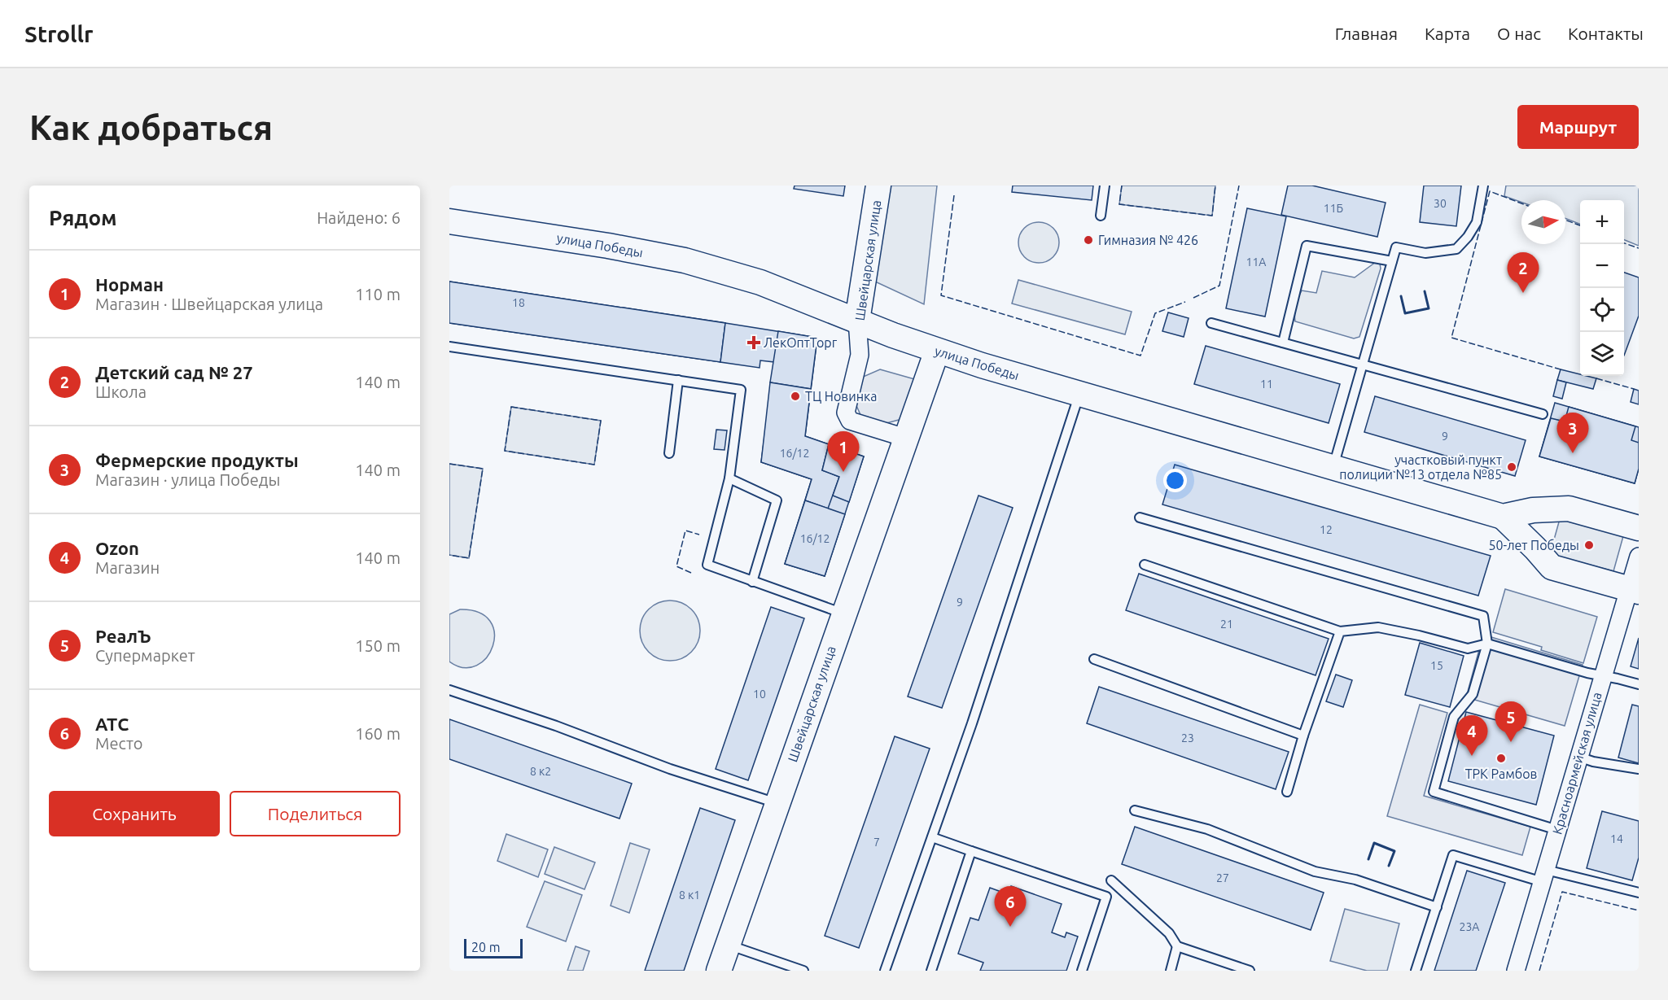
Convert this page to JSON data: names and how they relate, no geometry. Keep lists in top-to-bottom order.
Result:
{
  "streets": {
    "main road": ["улица Победы", "Швейцарская улица"],
    "street": ["Красноармейская улица"]
  },
  "crossings": [
    ["улица Победы", "Швейцарская улица"]
  ],
  "places": {
    "other": [
      "Гимназия № 426",
      "ТЦ Новинка",
      "участковый пункт полиции №13 отдела №85",
      "50-лет Победы",
      "ТРК Рамбов"
    ],
    "health": ["ЛекОптТорг"]
  },
  "house_numbers": [
    "30",
    "11Б",
    "11А",
    "18",
    "11",
    "9",
    "16/12",
    "12",
    "16/12",
    "9",
    "21",
    "15",
    "10",
    "23",
    "8 к2",
    "14",
    "7",
    "27",
    "8 к1",
    "23А"
  ],
  "scale_bar": "20 m",
  "north": "right",
  "page": {
    "header": "Strollr",
    "nav": [
      "Главная",
      "Карта",
      "О нас",
      "Контакты"
    ],
    "buttons": [
      "Маршрут",
      ["Сохранить", "Поделиться"]
    ],
    "title": "Как добраться",
    "heading": ["Рядом", "Найдено: 6"],
    "map_buttons": ["+", "−"],
    "list": [
      {
        "mark": "1",
        "name": "Норман",
        "note": "Магазин · Швейцарская улица",
        "value": "110 m"
      },
      {
        "mark": "2",
        "name": "Детский сад № 27",
        "note": "Школа",
        "value": "140 m"
      },
      {
        "mark": "3",
        "name": "Фермерские продукты",
        "note": "Магазин · улица Победы",
        "value": "140 m"
      },
      {
        "mark": "4",
        "name": "Ozon",
        "note": "Магазин",
        "value": "140 m"
      },
      {
        "mark": "5",
        "name": "РеалЪ",
        "note": "Супермаркет",
        "value": "150 m"
      },
      {
        "mark": "6",
        "name": "АТС",
        "note": "Место",
        "value": "160 m"
      }
    ],
    "pins": [
      "2",
      "3",
      "1",
      "5",
      "4",
      "6"
    ],
    "scale": "20 m"
  }
}
